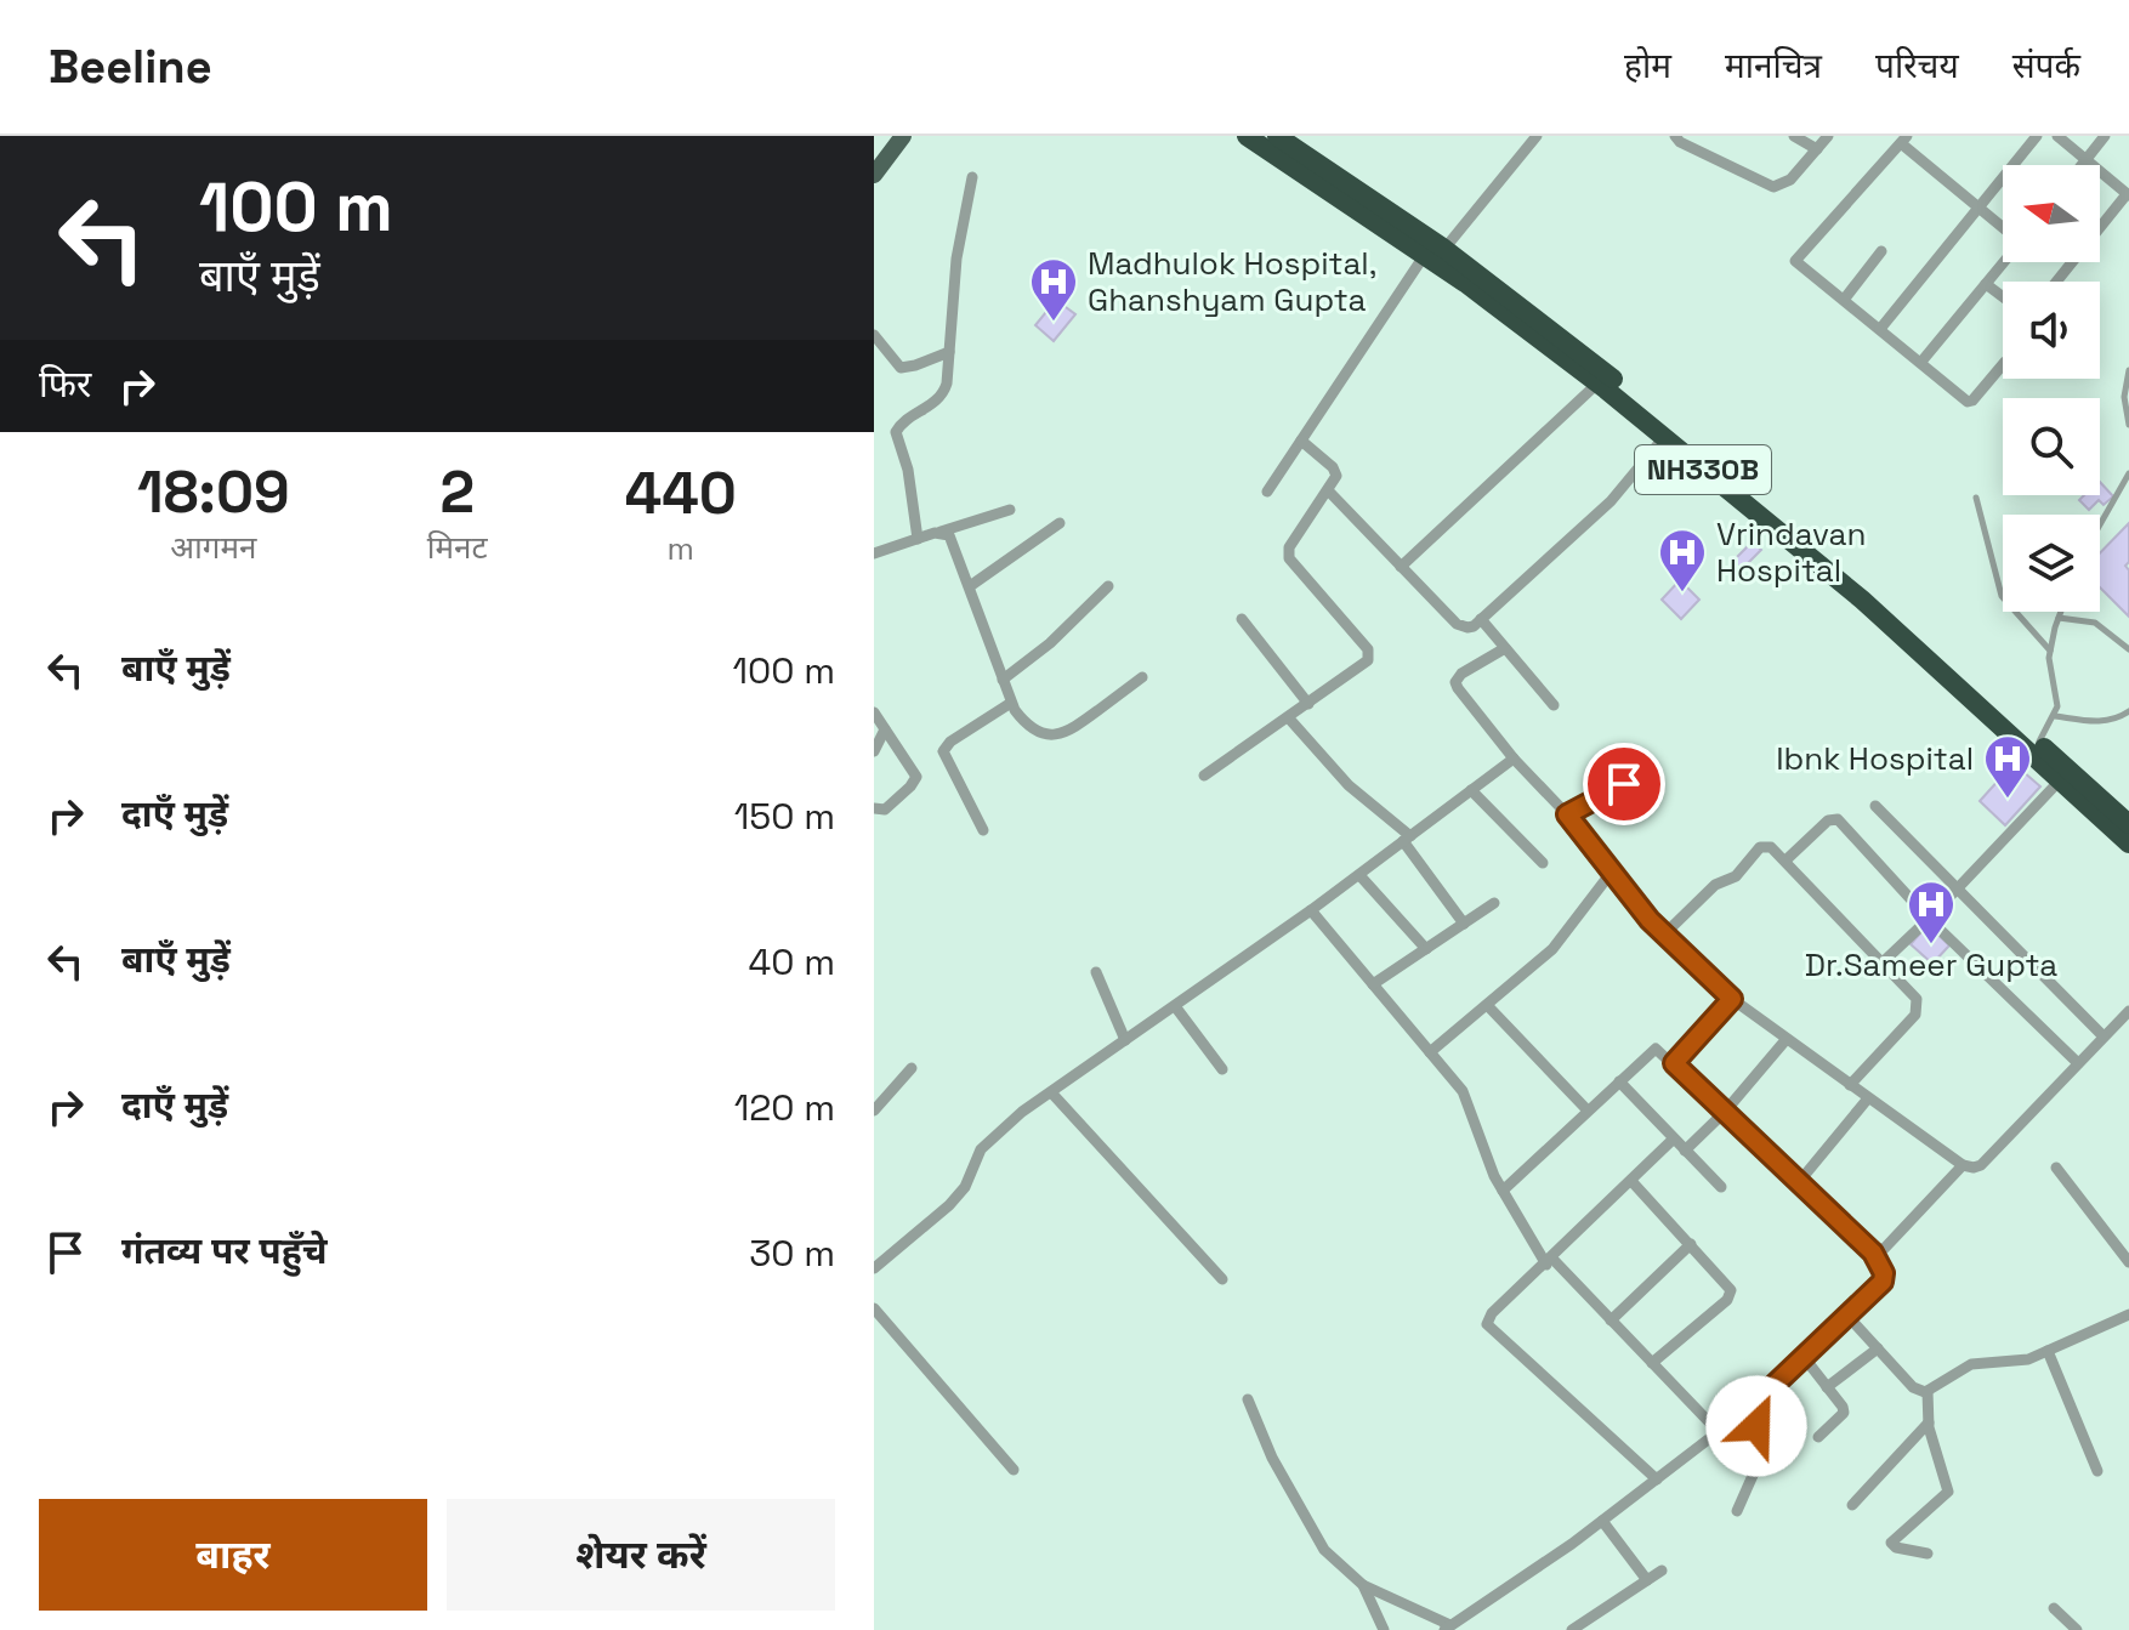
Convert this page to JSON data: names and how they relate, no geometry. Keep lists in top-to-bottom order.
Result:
{
  "streets": {
    "highway": ["NH330B"]
  },
  "places": {
    "hospital": [
      "Madhulok Hospital, Ghanshyam Gupta",
      "Vrindavan Hospital",
      "Ibnk Hospital",
      "Dr.Sameer Gupta"
    ]
  },
  "north": "left",
  "page": {
    "header": "Beeline",
    "nav": [
      "होम",
      "मानचित्र",
      "परिचय",
      "संपर्क"
    ],
    "turn": ["100 m", "बाएँ मुड़ें"],
    "then": "फिर",
    "eta": [
      "18:09",
      "आगमन",
      "2",
      "मिनट",
      "440",
      "m"
    ],
    "list": [
      {
        "name": "बाएँ मुड़ें",
        "value": "100 m"
      },
      {
        "name": "दाएँ मुड़ें",
        "value": "150 m"
      },
      {
        "name": "बाएँ मुड़ें",
        "value": "40 m"
      },
      {
        "name": "दाएँ मुड़ें",
        "value": "120 m"
      },
      {
        "name": "गंतव्य पर पहुँचे",
        "value": "30 m"
      }
    ],
    "buttons": ["बाहर", "शेयर करें"]
  }
}
